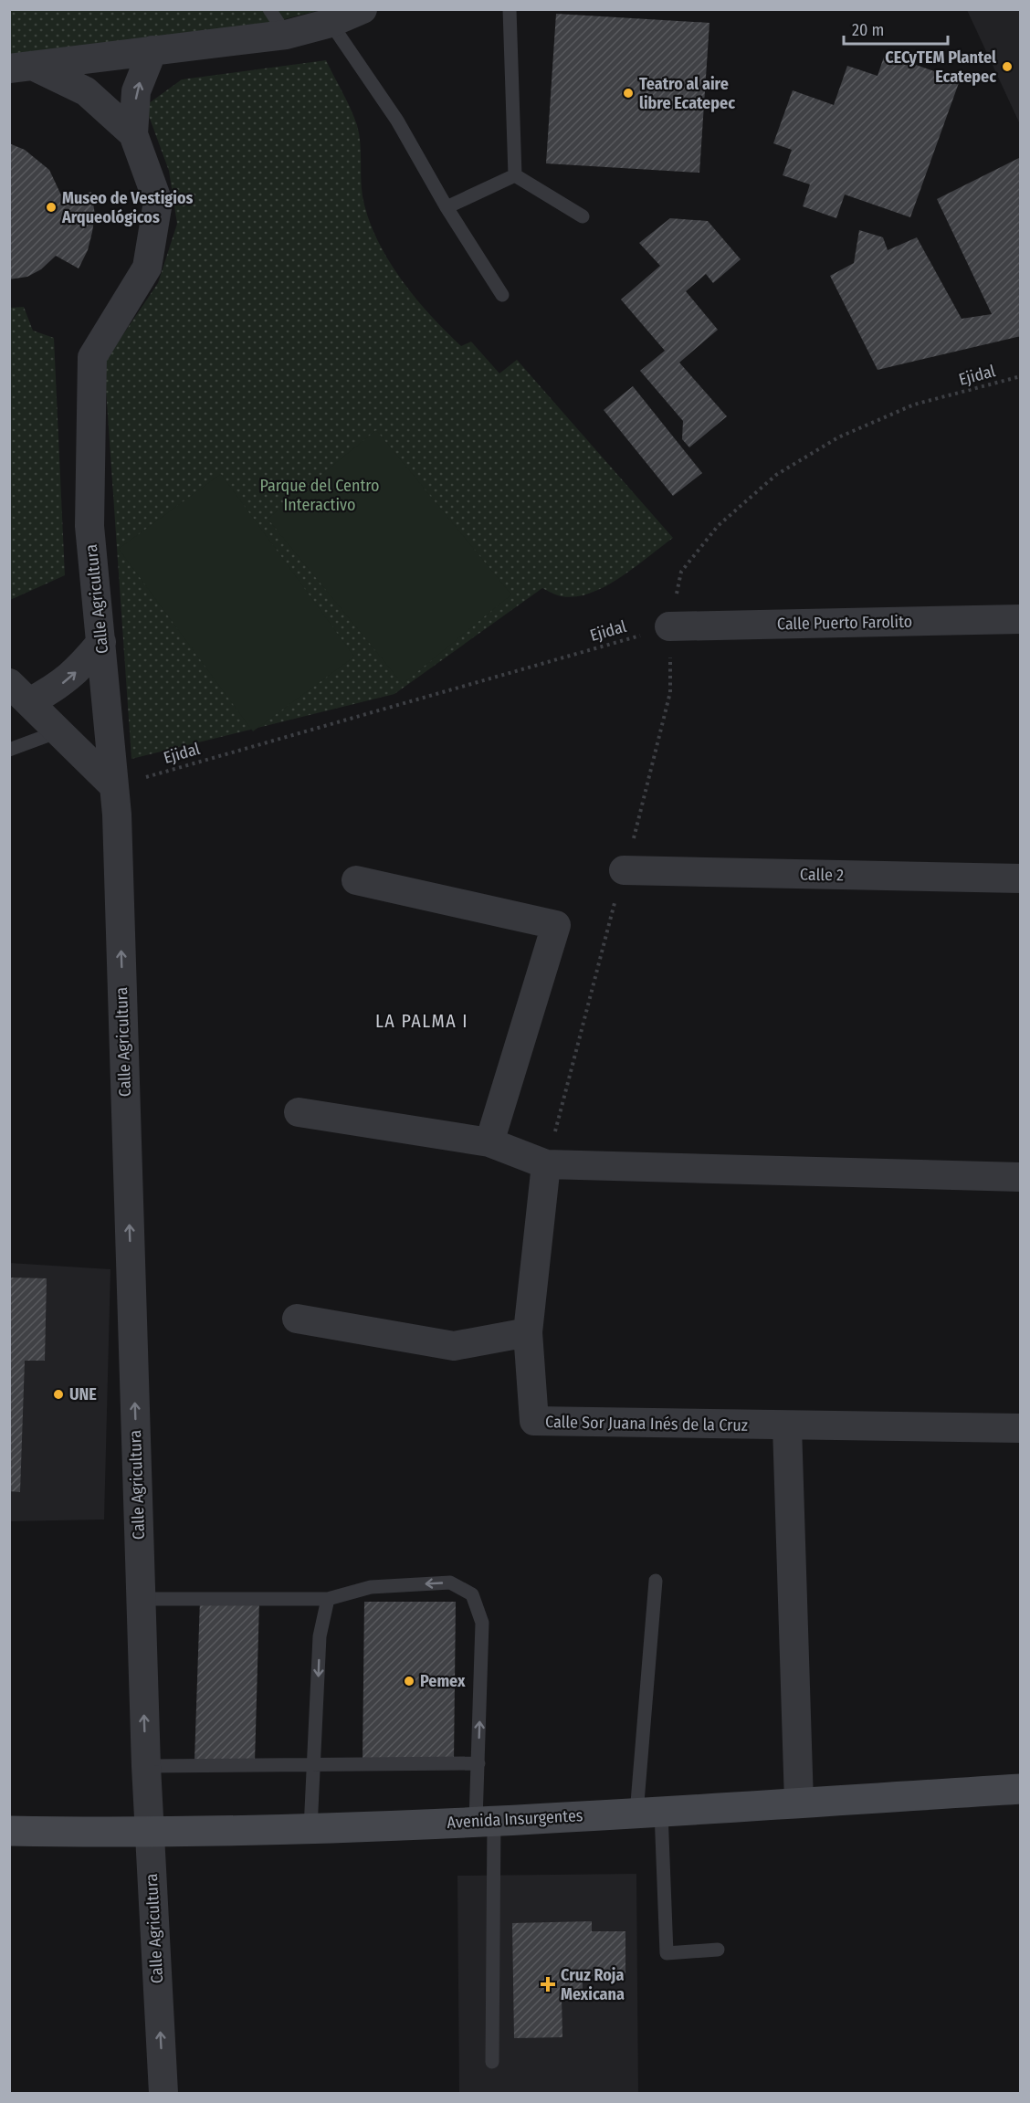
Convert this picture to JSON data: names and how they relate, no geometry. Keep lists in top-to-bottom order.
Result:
{
  "streets": {
    "main road": ["Avenida Insurgentes"],
    "street": [
      "Calle Agricultura",
      "Calle Puerto Farolito",
      "Calle 2",
      "Calle Sor Juana Inés de la Cruz"
    ],
    "path": ["Ejidal"]
  },
  "crossings": [
    ["Ejidal", "Calle Agricultura"],
    ["Ejidal", "Calle Puerto Farolito"],
    ["Calle Agricultura", "Avenida Insurgentes"]
  ],
  "one_way": ["Calle Agricultura"],
  "districts": ["LA PALMA I"],
  "parks": ["Parque del Centro Interactivo"],
  "places": {
    "other": [
      "CECyTEM Plantel Ecatepec",
      "Teatro al aire libre Ecatepec",
      "Museo de Vestigios Arqueológicos",
      "UNE",
      "Pemex"
    ],
    "health": ["Cruz Roja Mexicana"]
  },
  "scale_bar": "20 m"
}
